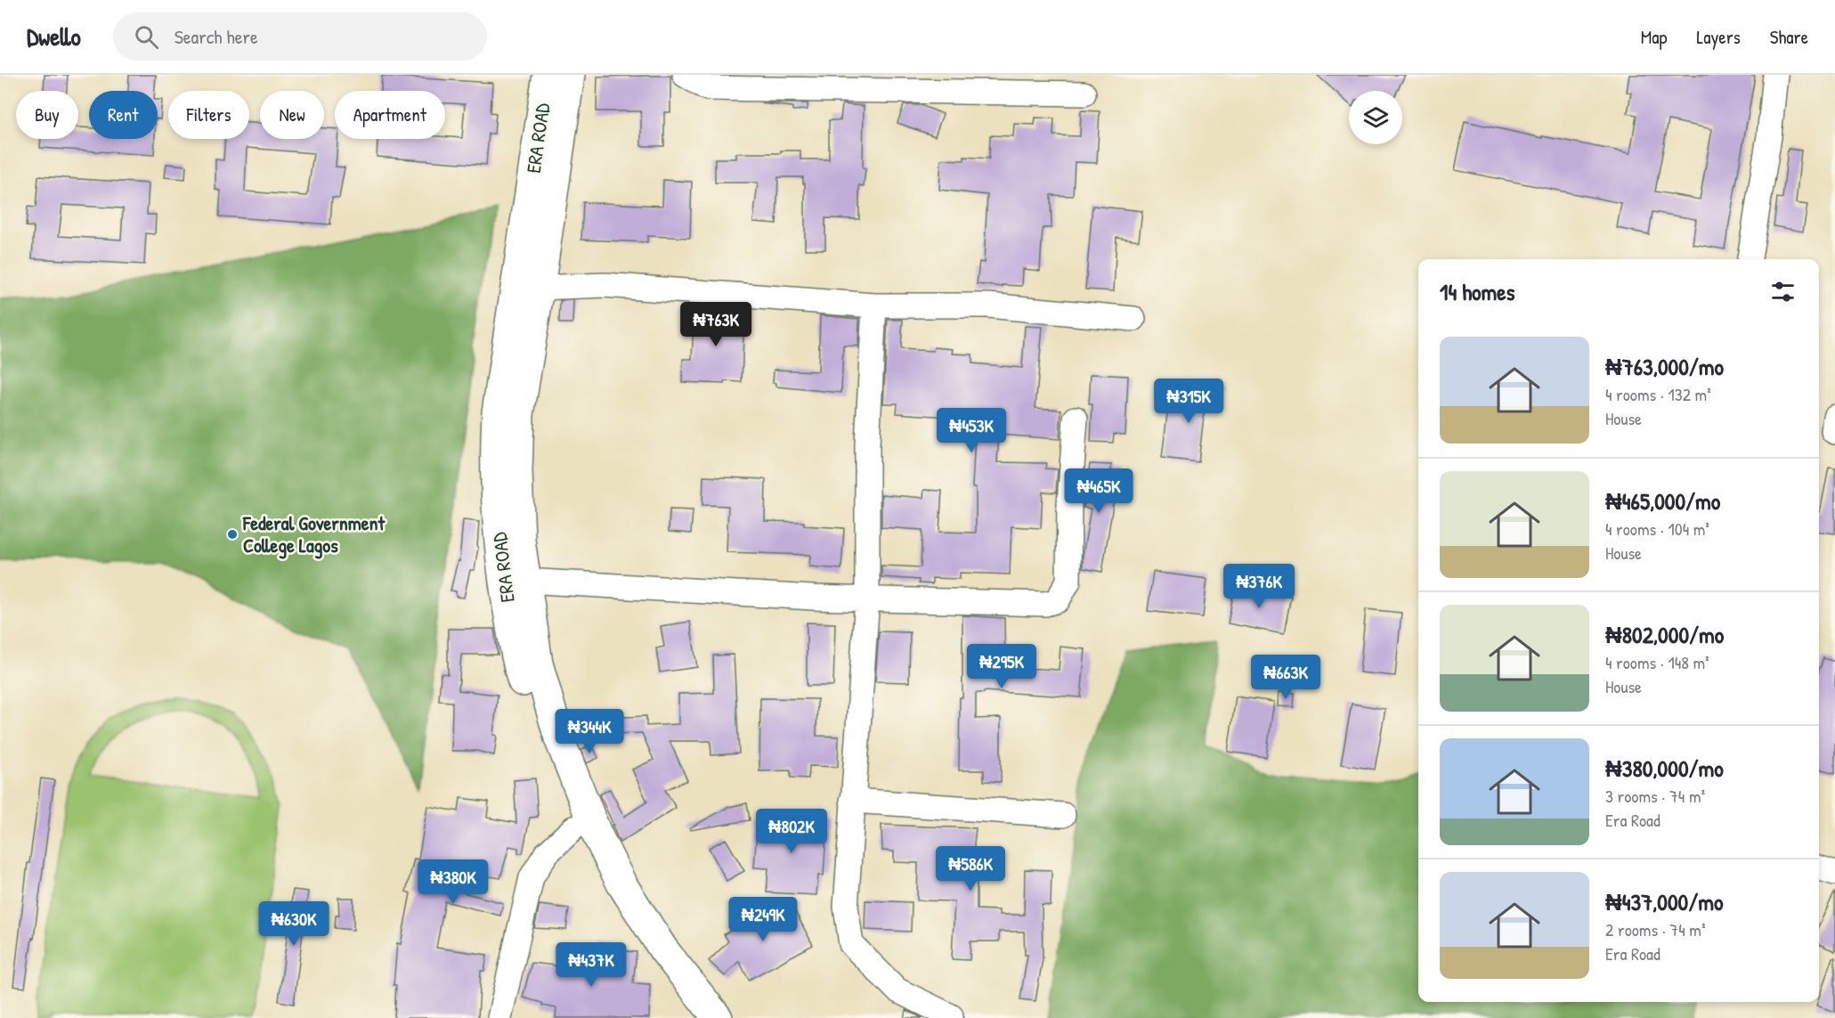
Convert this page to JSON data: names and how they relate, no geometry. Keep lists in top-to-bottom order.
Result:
{
  "streets": {
    "main road": ["ERA ROAD"]
  },
  "places": ["Federal Government College Lagos"],
  "page": {
    "header": "Dwello",
    "search": "Search here",
    "nav": ["Map", "Layers", "Share"],
    "chip": [
      "Buy",
      "Rent",
      "Filters",
      "New",
      "Apartment"
    ],
    "heading": "14 homes",
    "price": [
      "₦763K",
      "₦315K",
      "₦453K",
      "₦465K",
      "₦376K",
      "₦295K",
      "₦663K",
      "₦344K",
      "₦802K",
      "₦586K",
      "₦380K",
      "₦249K",
      "₦630K",
      "₦437K"
    ],
    "list": [
      {
        "name": "₦763,000/mo",
        "note": "4 rooms · 132 m² · House"
      },
      {
        "name": "₦465,000/mo",
        "note": "4 rooms · 104 m² · House"
      },
      {
        "name": "₦802,000/mo",
        "note": "4 rooms · 148 m² · House"
      },
      {
        "name": "₦380,000/mo",
        "note": "3 rooms · 74 m² · Era Road"
      },
      {
        "name": "₦437,000/mo",
        "note": "2 rooms · 74 m² · Era Road"
      }
    ]
  }
}
